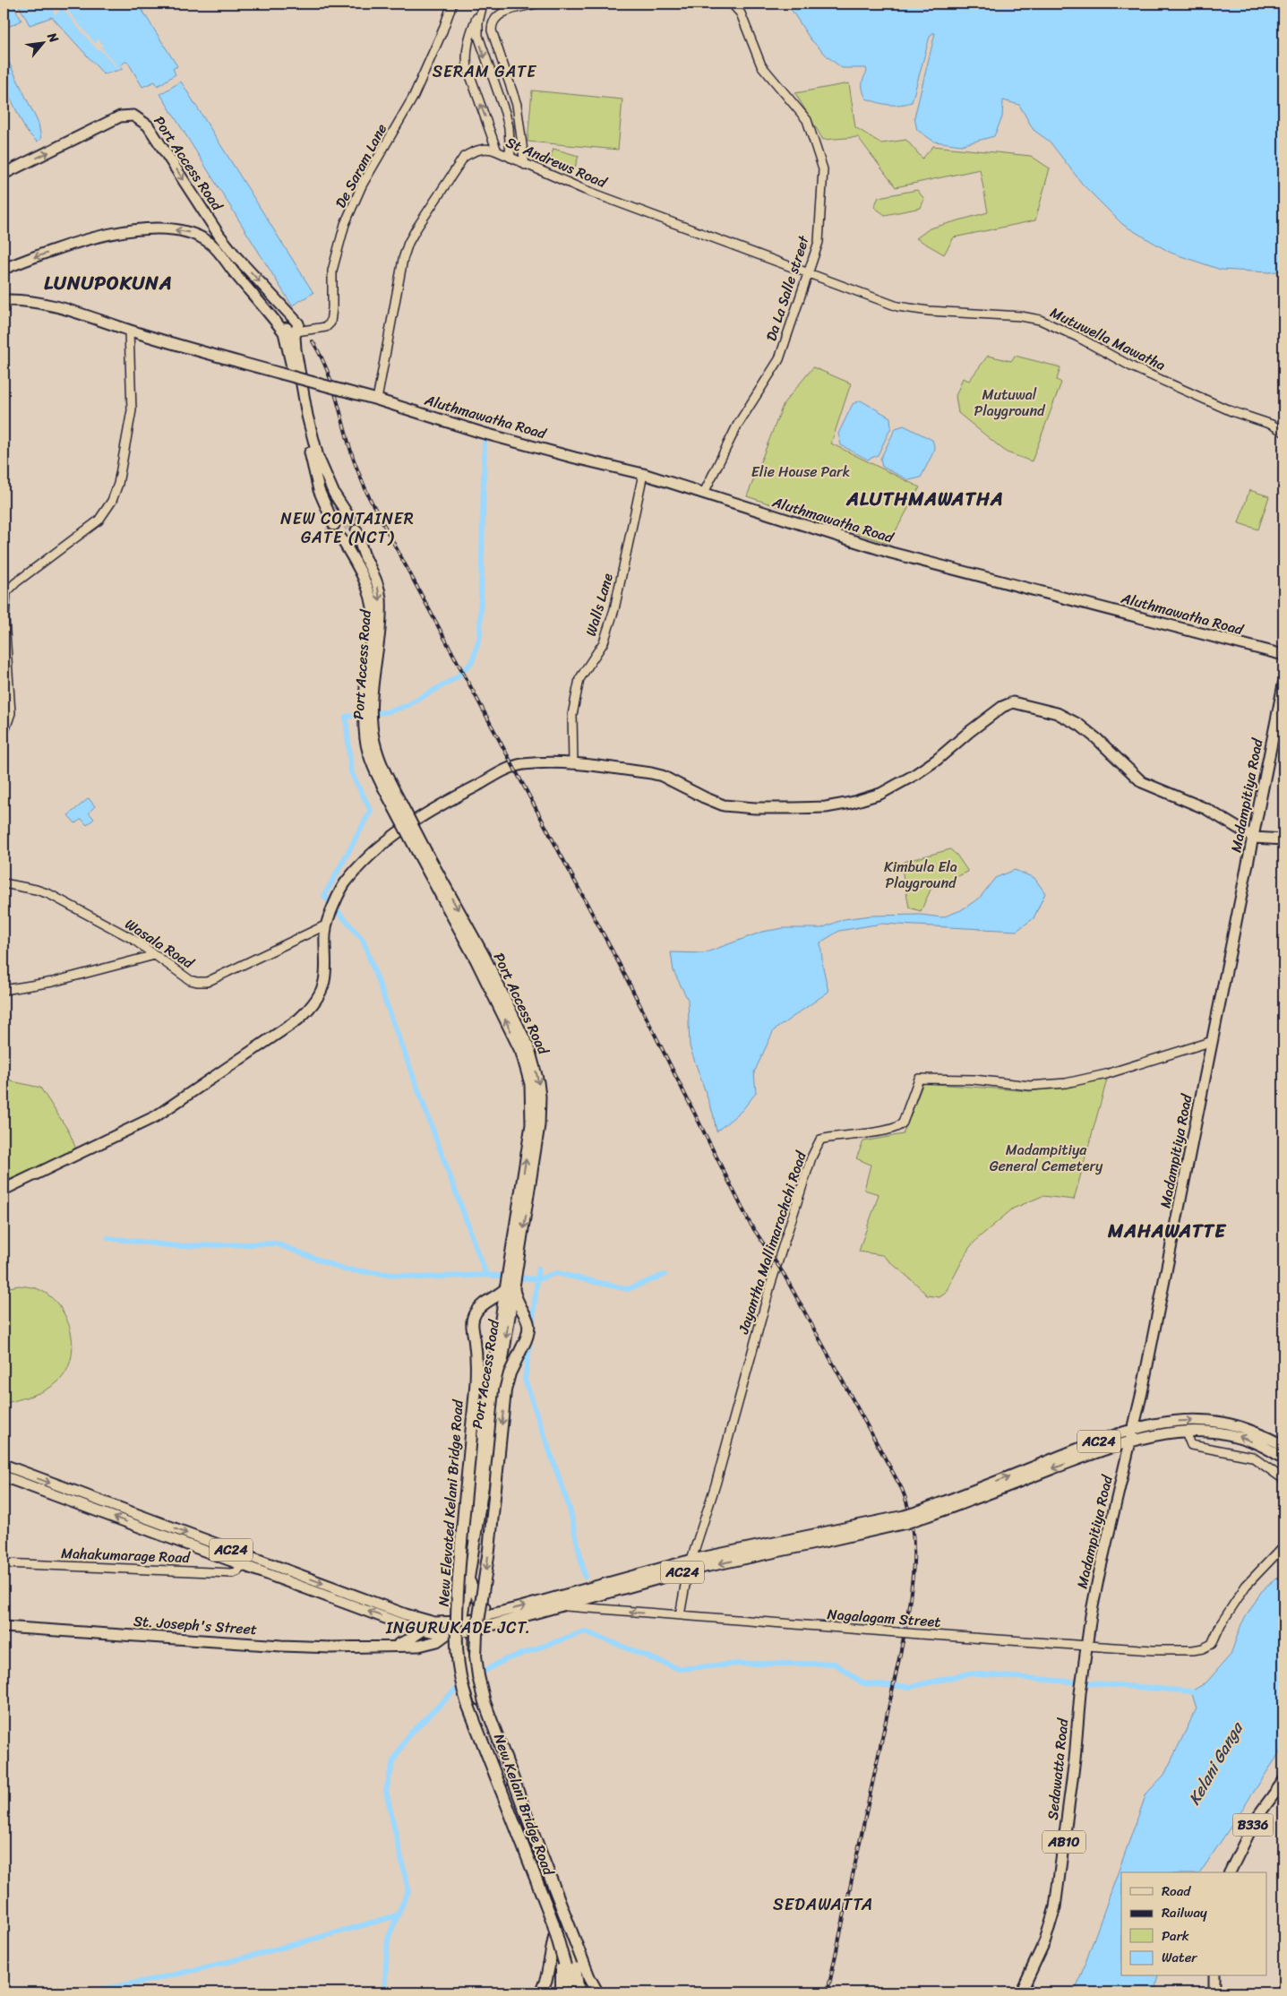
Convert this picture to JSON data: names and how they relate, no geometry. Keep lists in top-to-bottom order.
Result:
{
  "streets": {
    "highway": ["New Elevated Kelani Bridge Road"],
    "main road": [
      "Port Access Road",
      "Aluthmawatha Road",
      "Madampitiya Road",
      "AC24",
      "St. Joseph's Street",
      "Sedawatta Road",
      "New Kelani Bridge Road",
      "B336",
      "AB10"
    ],
    "street": [
      "St Andrews Road",
      "De Saram Lane",
      "Da La Salle street",
      "Mutuwella Mawatha",
      "Walls Lane",
      "Wasala Road",
      "Jayantha Mallimarachchi Road",
      "Mahakumarage Road",
      "Nagalagam Street"
    ]
  },
  "crossings": [
    ["St Andrews Road", "Da La Salle street"],
    ["St Andrews Road", "Mutuwella Mawatha"],
    ["St Andrews Road", "Aluthmawatha Road"],
    ["Port Access Road", "De Saram Lane"],
    ["Port Access Road", "AC24"],
    ["Port Access Road", "New Kelani Bridge Road"],
    ["Da La Salle street", "Mutuwella Mawatha"],
    ["Da La Salle street", "Aluthmawatha Road"],
    ["Aluthmawatha Road", "Walls Lane"],
    ["Madampitiya Road", "Jayantha Mallimarachchi Road"],
    ["Madampitiya Road", "AC24"],
    ["Madampitiya Road", "Nagalagam Street"],
    ["Madampitiya Road", "Sedawatta Road"],
    ["Jayantha Mallimarachchi Road", "AC24"],
    ["Jayantha Mallimarachchi Road", "Nagalagam Street"],
    ["AC24", "Mahakumarage Road"],
    ["AC24", "Nagalagam Street"],
    ["AC24", "St. Joseph's Street"],
    ["AC24", "New Kelani Bridge Road"],
    ["St. Joseph's Street", "New Kelani Bridge Road"]
  ],
  "districts": [
    "SERAM GATE",
    "LUNUPOKUNA",
    "ALUTHMAWATHA",
    "NEW CONTAINER GATE (NCT)",
    "MAHAWATTE",
    "INGURUKADE JCT.",
    "SEDAWATTA"
  ],
  "water": ["Kelani Ganga"],
  "parks": [
    "Mutuwal Playground",
    "Elie House Park",
    "Kimbula Ela Playground",
    "Madampitiya General Cemetery"
  ],
  "legend": [
    "Road",
    "Railway",
    "Park",
    "Water"
  ],
  "north": "top right"
}
